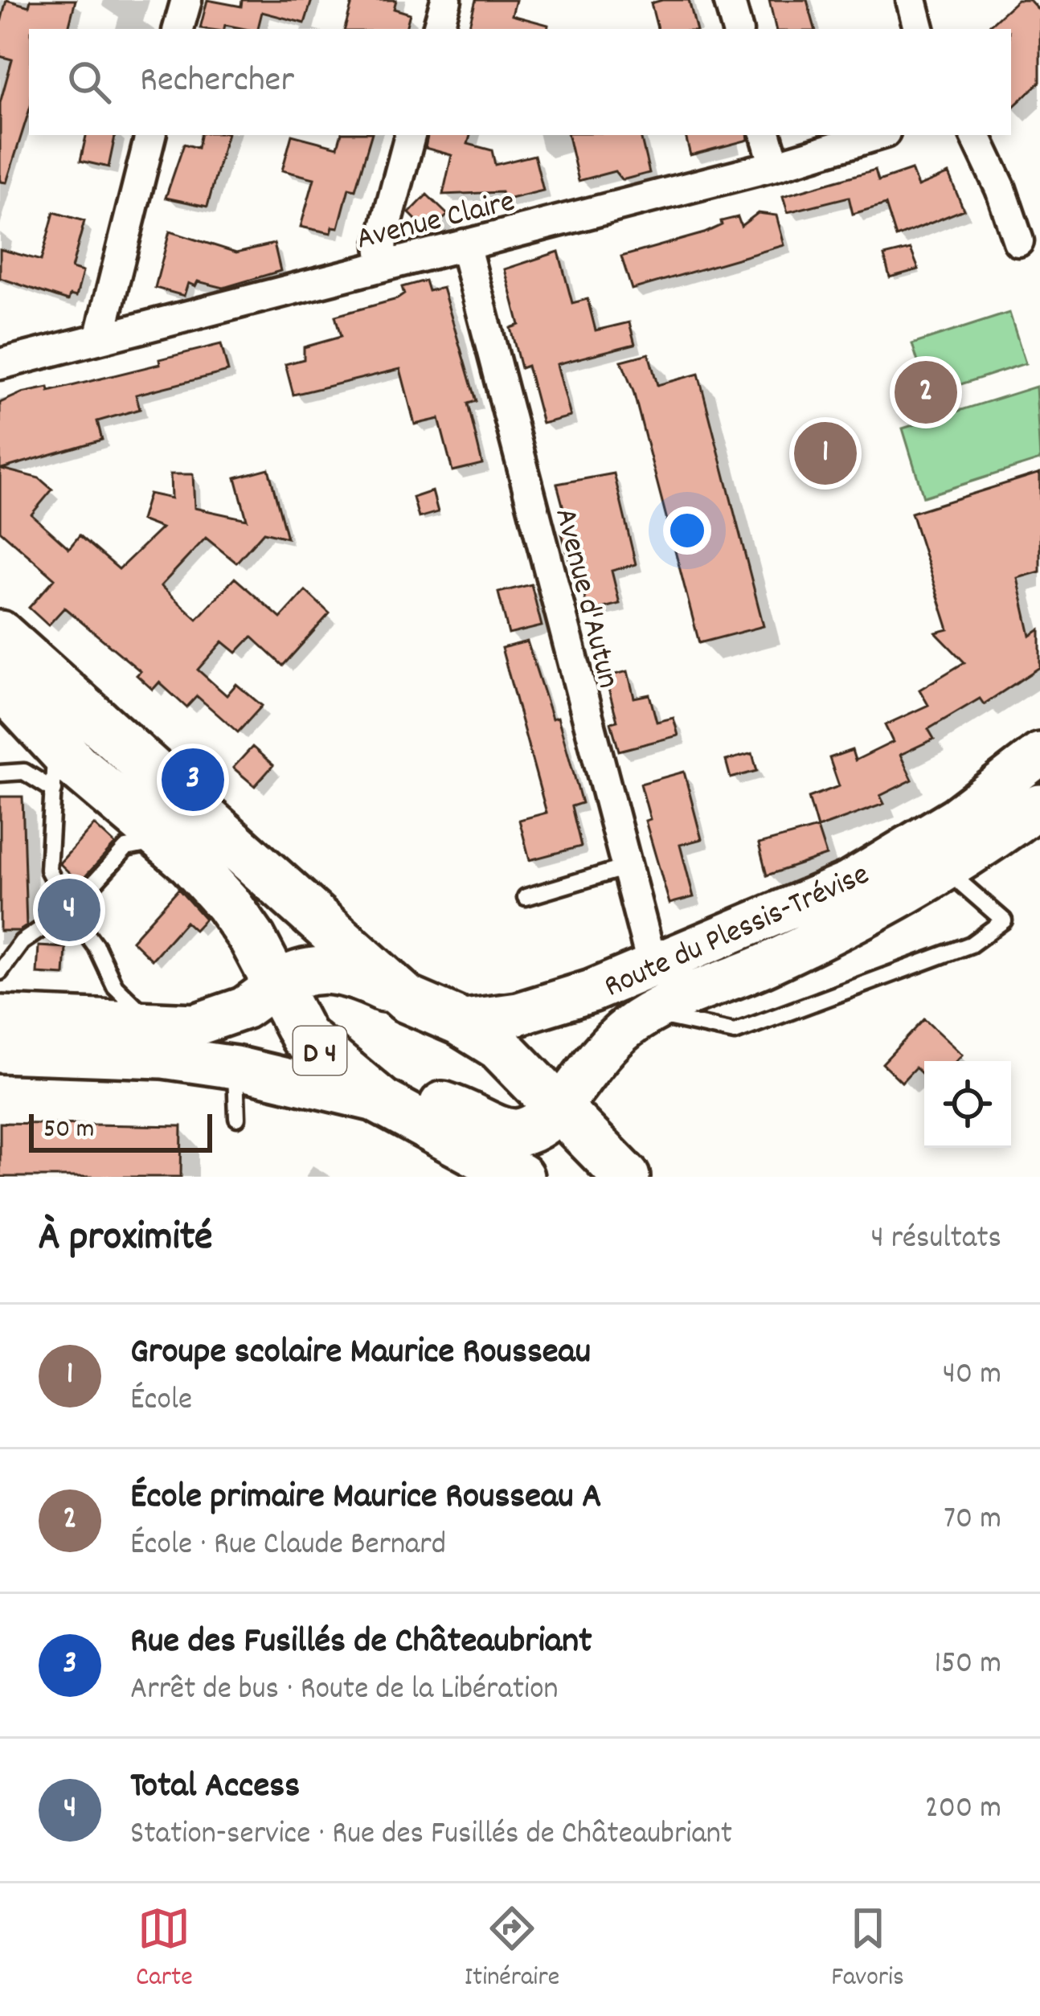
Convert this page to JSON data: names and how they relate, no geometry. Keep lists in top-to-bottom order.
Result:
{
  "streets": {
    "main road": ["Route du Plessis-Trévise", "D 4"],
    "street": ["Avenue Claire", "Avenue d'Autun"]
  },
  "crossings": [
    ["Avenue Claire", "Avenue d'Autun"],
    ["Avenue d'Autun", "Route du Plessis-Trévise"]
  ],
  "scale_bar": "50 m",
  "page": {
    "search": "Rechercher",
    "pins": [
      "2",
      "1",
      "3",
      "4"
    ],
    "scale": "50 m",
    "heading": ["À proximité", "4 résultats"],
    "list": [
      {
        "mark": "1",
        "name": "Groupe scolaire Maurice Rousseau",
        "note": "École",
        "value": "40 m"
      },
      {
        "mark": "2",
        "name": "École primaire Maurice Rousseau A",
        "note": "École · Rue Claude Bernard",
        "value": "70 m"
      },
      {
        "mark": "3",
        "name": "Rue des Fusillés de Châteaubriant",
        "note": "Arrêt de bus · Route de la Libération",
        "value": "150 m"
      },
      {
        "mark": "4",
        "name": "Total Access",
        "note": "Station-service · Rue des Fusillés de Châteaubriant",
        "value": "200 m"
      }
    ],
    "nav": ["Carte", "Itinéraire", "Favoris"]
  }
}
